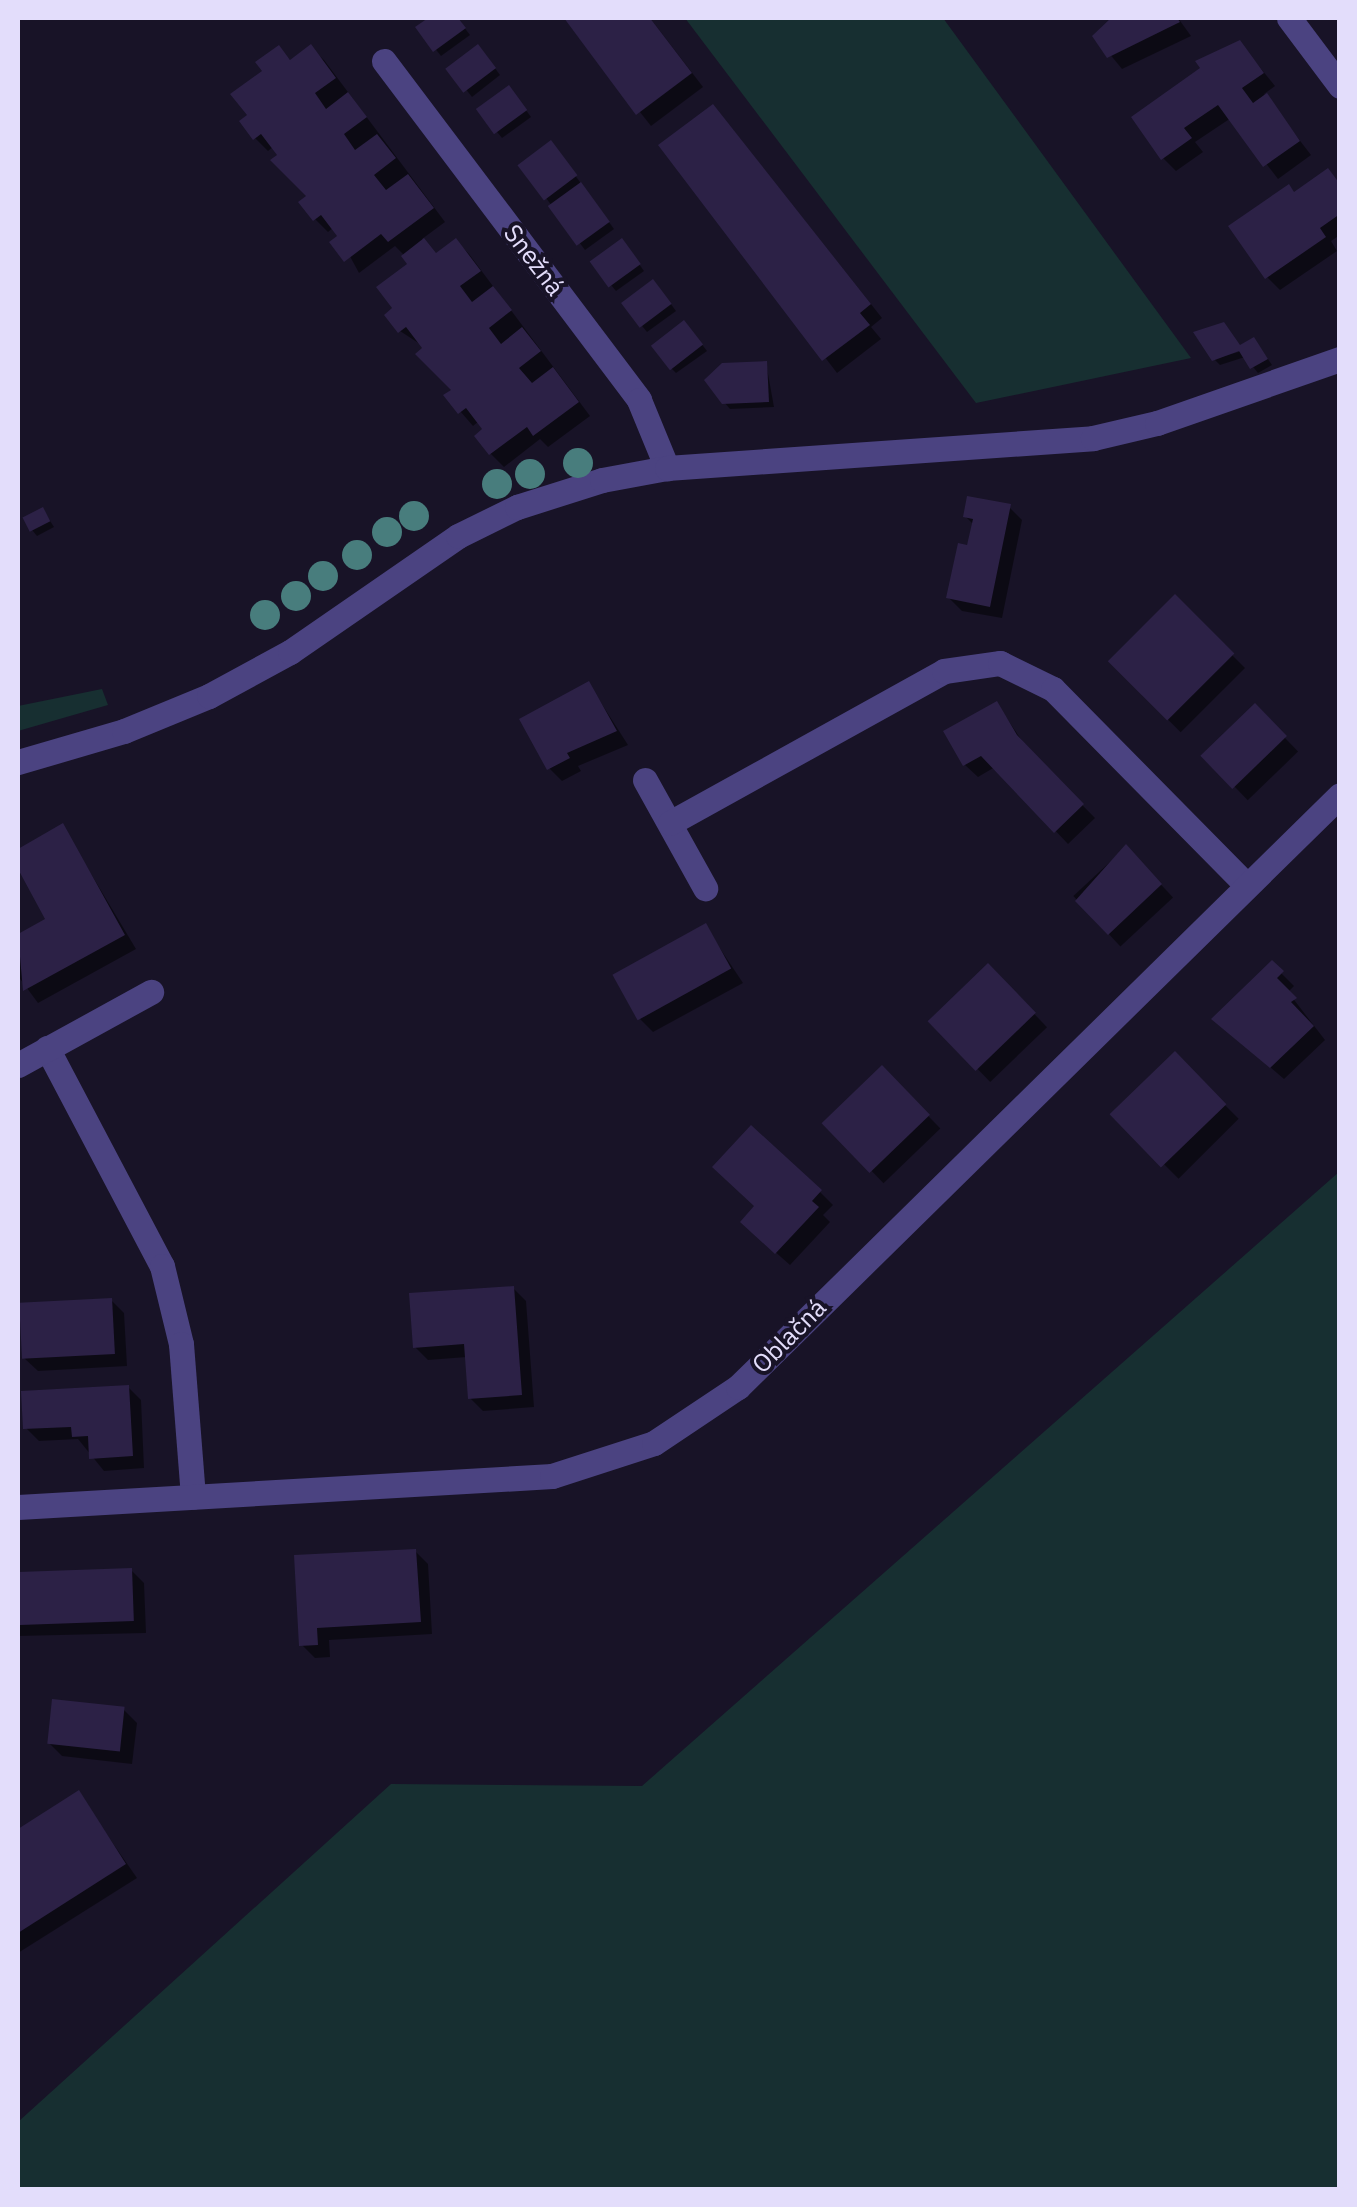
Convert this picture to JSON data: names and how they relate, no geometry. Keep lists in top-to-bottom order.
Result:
{
  "streets": {
    "street": ["Snežná", "Oblačná"]
  }
}
